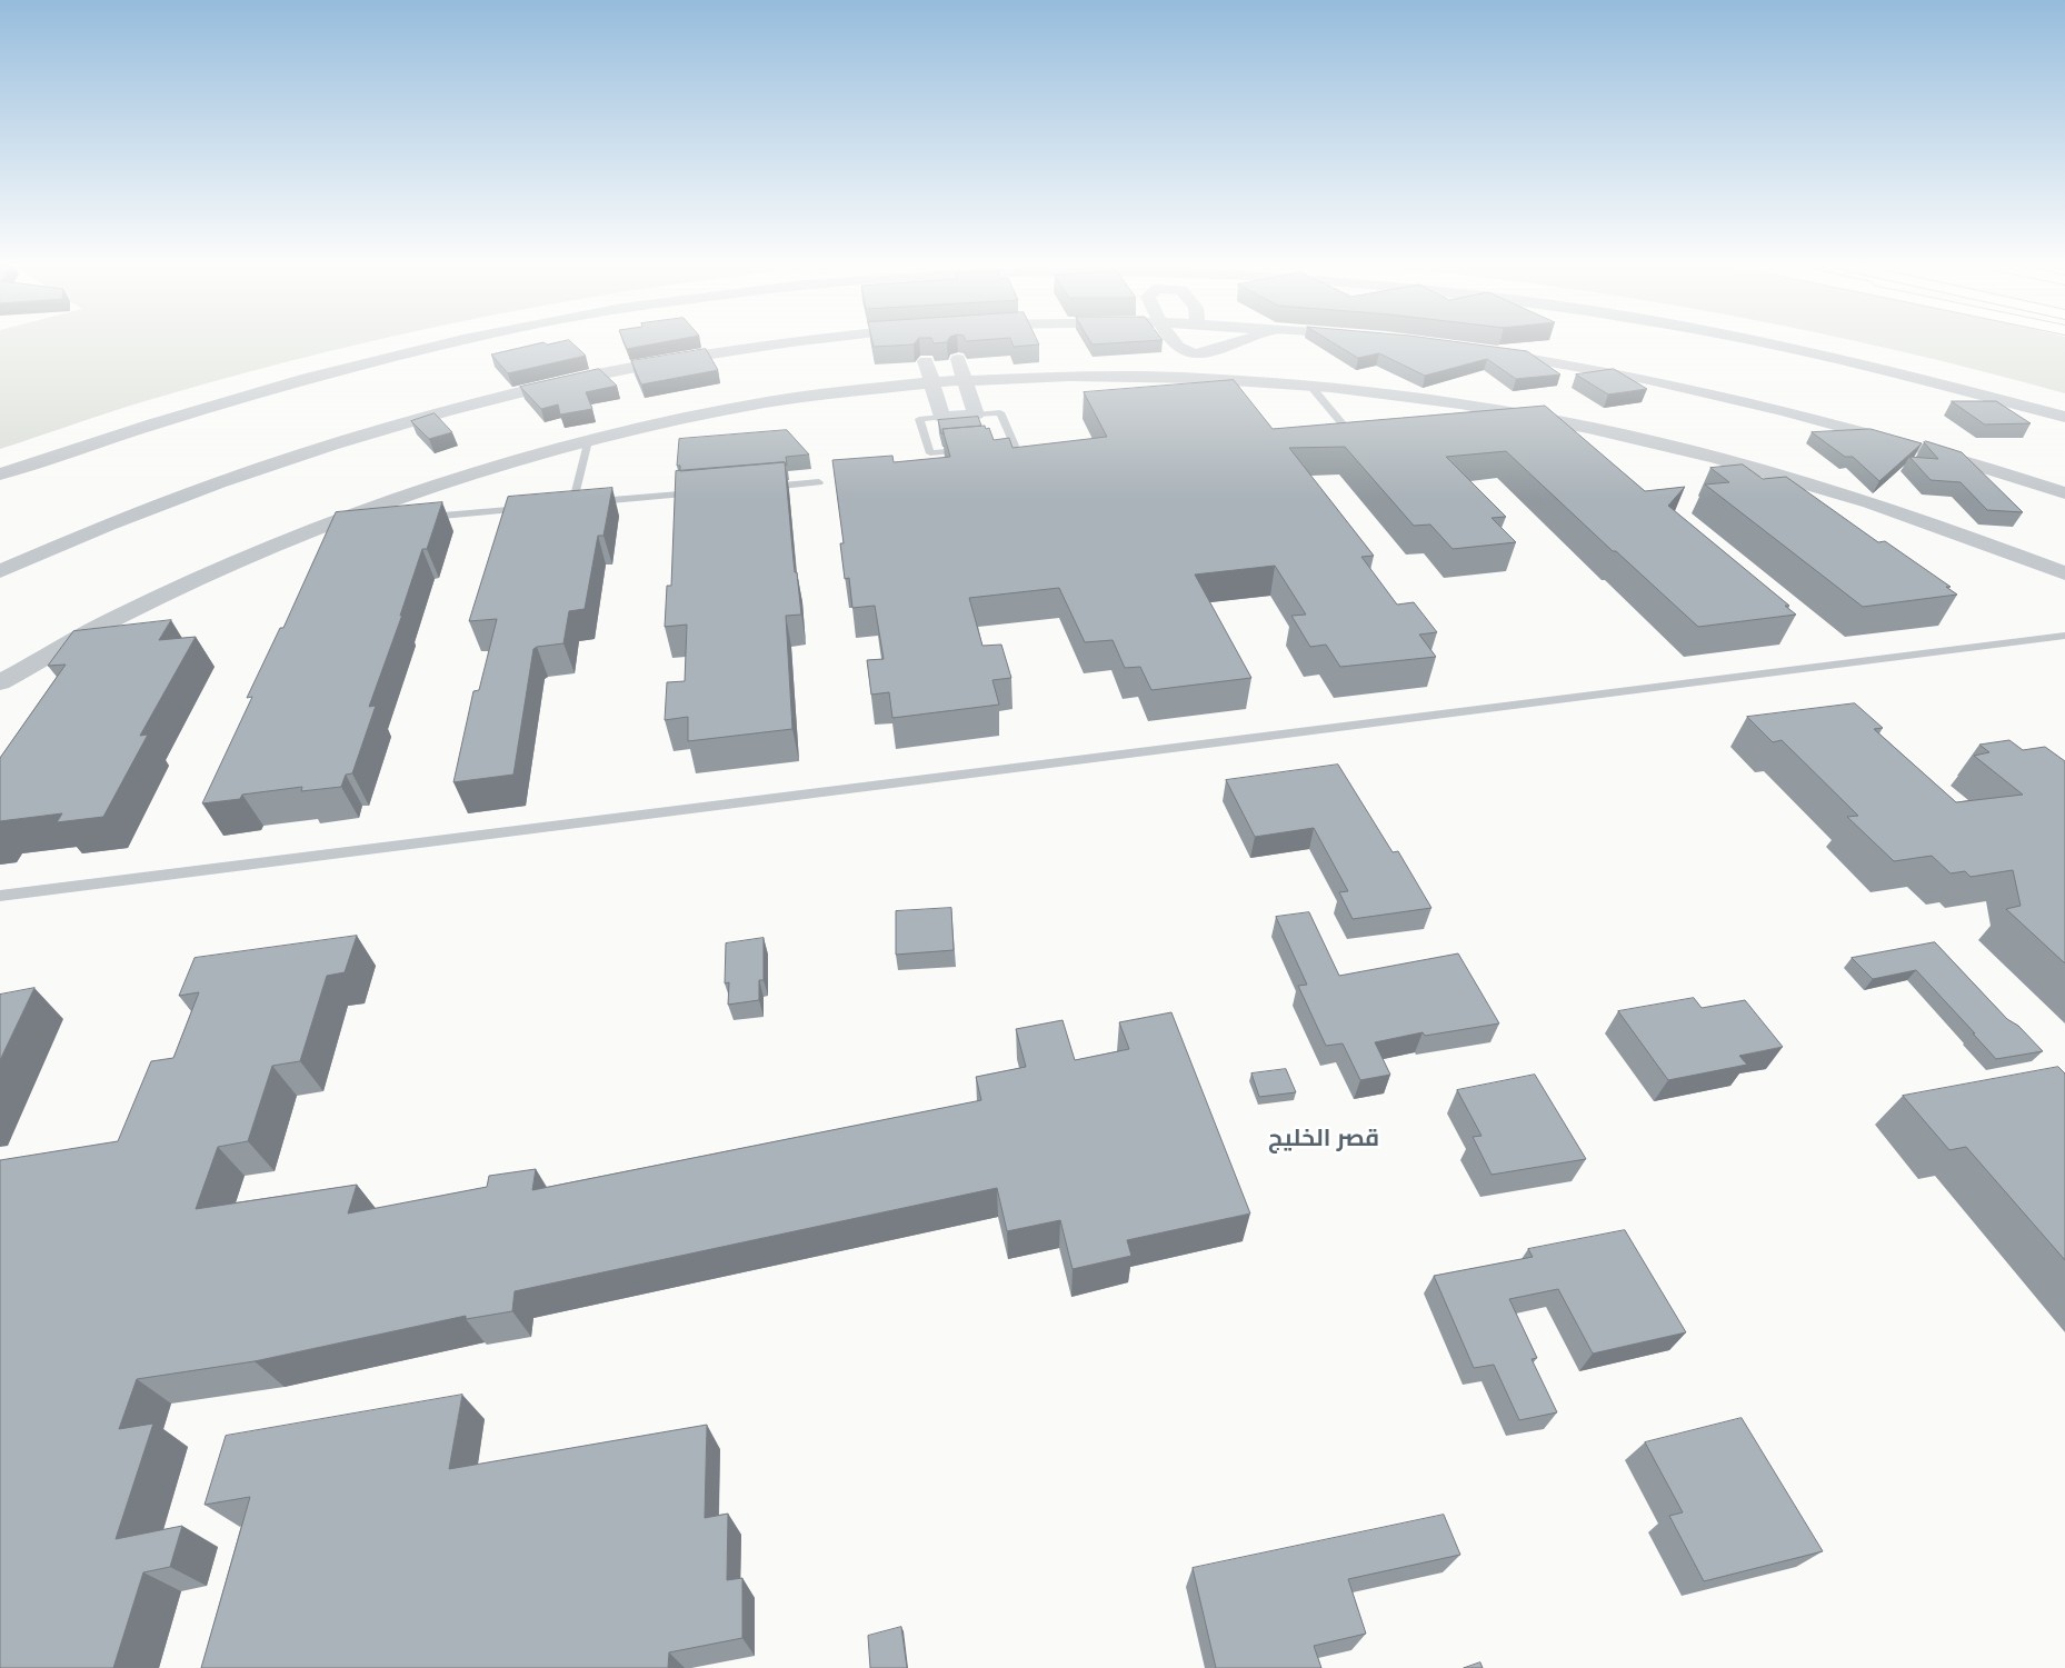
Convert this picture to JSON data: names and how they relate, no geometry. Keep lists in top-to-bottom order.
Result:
{
  "districts": ["قصر الخليج"]
}
